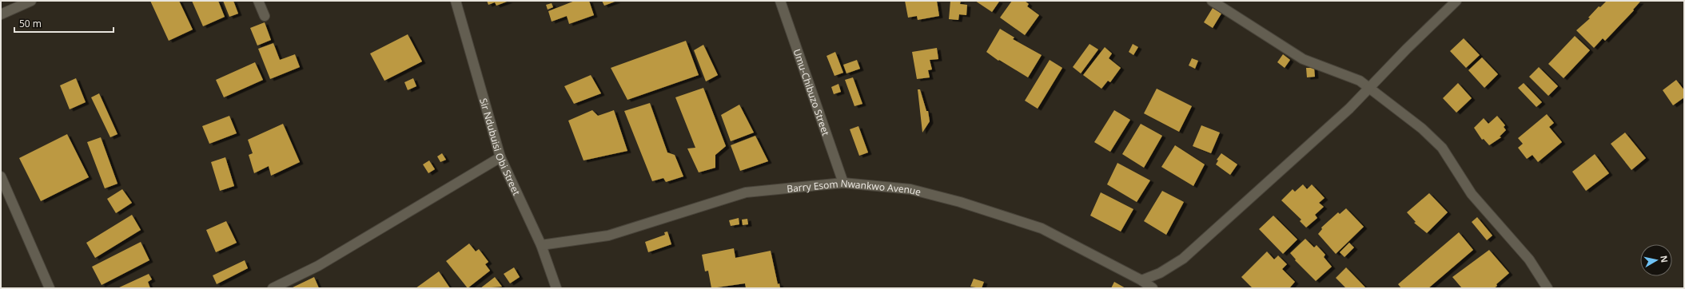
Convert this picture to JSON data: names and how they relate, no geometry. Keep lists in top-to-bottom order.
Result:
{
  "streets": {
    "street": ["Umu-Chibuzo Street", "Sir Ndubuisi Obi Street", "Barry Esom Nwankwo Avenue"]
  },
  "crossings": [
    ["Umu-Chibuzo Street", "Barry Esom Nwankwo Avenue"],
    ["Sir Ndubuisi Obi Street", "Barry Esom Nwankwo Avenue"]
  ],
  "scale_bar": "50 m",
  "north": "right"
}
